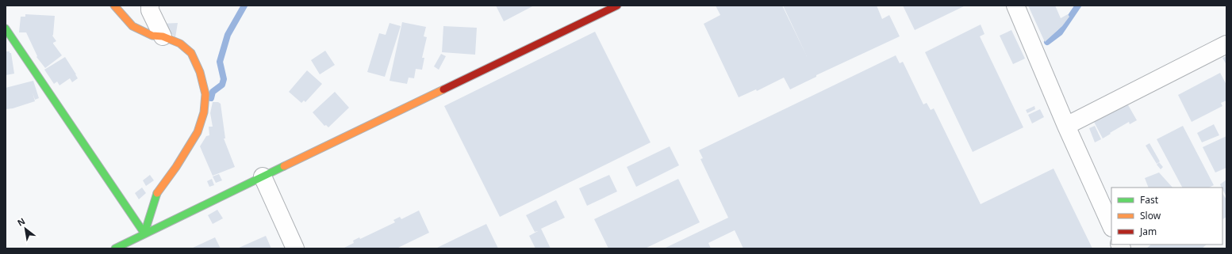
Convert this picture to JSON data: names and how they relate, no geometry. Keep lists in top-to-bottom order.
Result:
{
  "legend": ["Fast", "Slow", "Jam"],
  "north": "top left"
}
